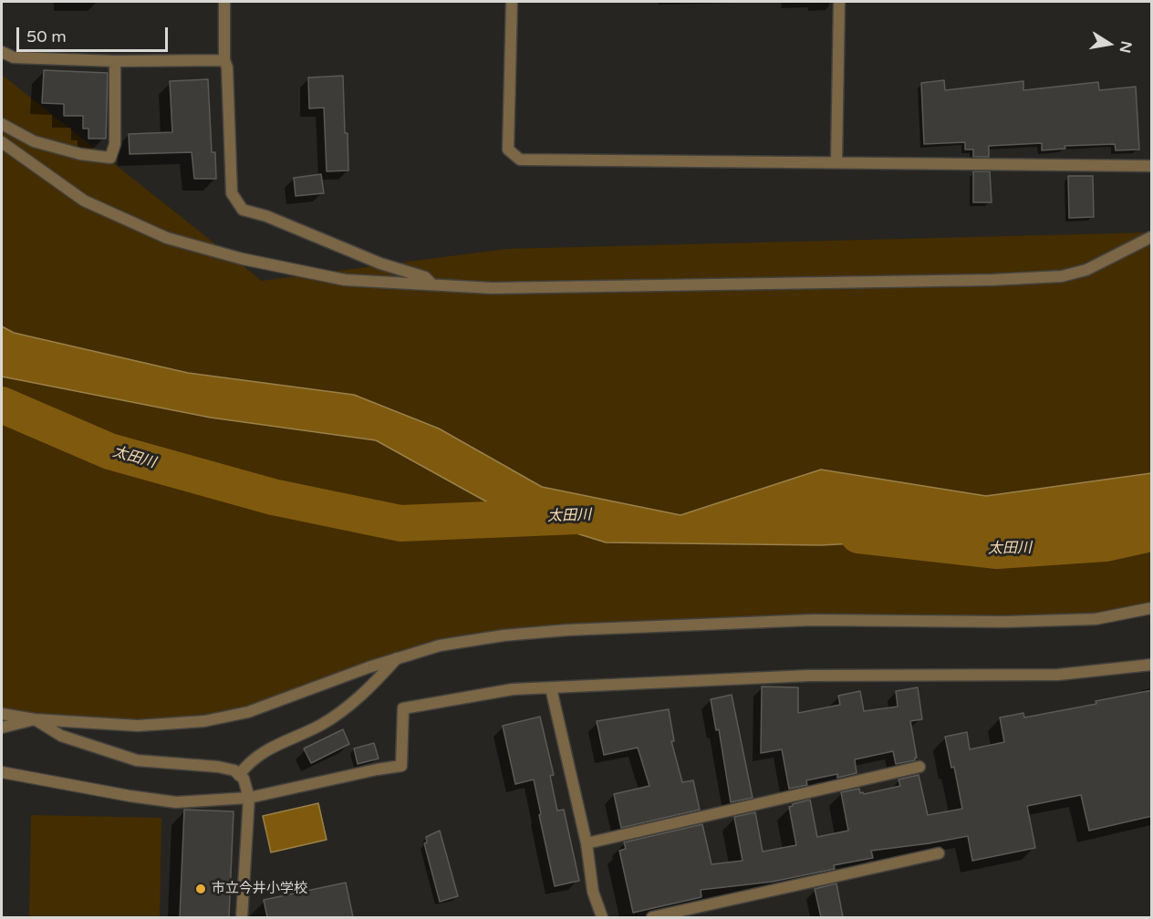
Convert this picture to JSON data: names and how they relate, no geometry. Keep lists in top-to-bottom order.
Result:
{
  "water": ["太田川"],
  "places": ["市立今井小学校"],
  "scale_bar": "50 m",
  "north": "right"
}
